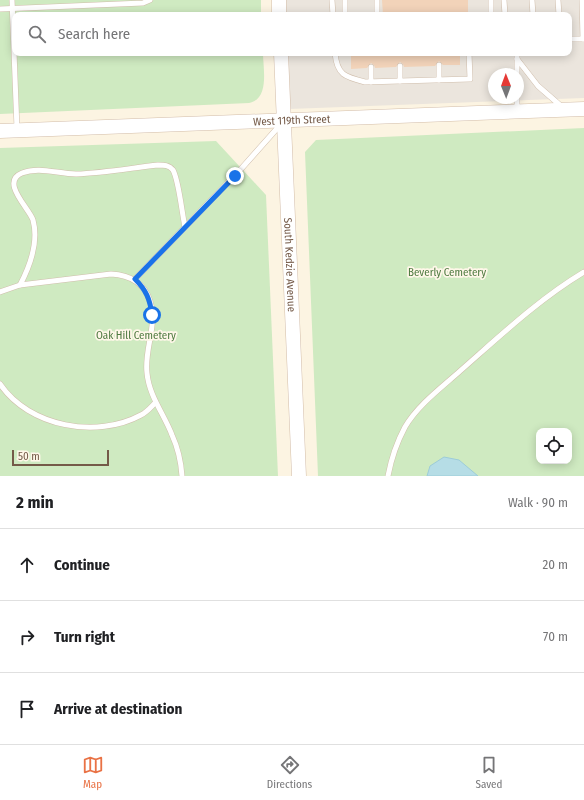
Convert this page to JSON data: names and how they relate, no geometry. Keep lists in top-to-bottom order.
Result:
{
  "streets": {
    "street": ["West 119th Street", "South Kedzie Avenue"]
  },
  "crossings": [
    ["West 119th Street", "South Kedzie Avenue"]
  ],
  "parks": ["Beverly Cemetery", "Oak Hill Cemetery"],
  "scale_bar": "50 m",
  "north": "top",
  "page": {
    "search": "Search here",
    "scale": "50 m",
    "heading": ["2 min", "Walk · 90 m"],
    "list": [
      ["Continue", "20 m"],
      ["Turn right", "70 m"],
      "Arrive at destination"
    ],
    "nav": ["Map", "Directions", "Saved"]
  }
}
